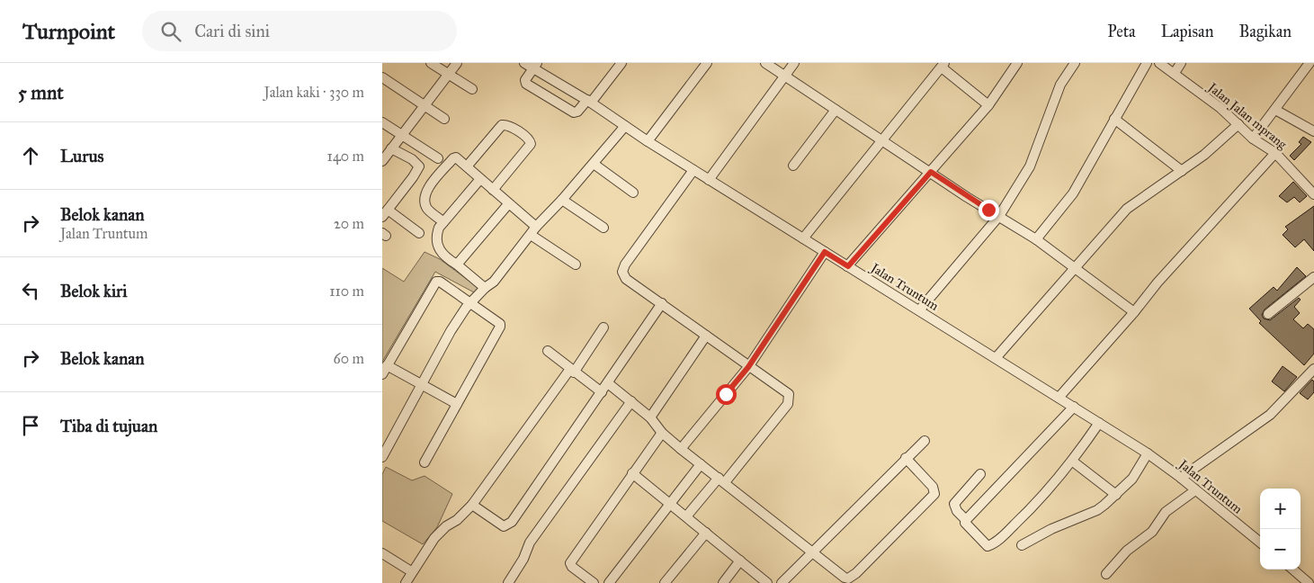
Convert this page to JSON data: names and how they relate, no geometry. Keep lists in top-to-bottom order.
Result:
{
  "streets": {
    "street": ["Jalan Jalan mprang", "Jalan Truntum"]
  },
  "page": {
    "header": "Turnpoint",
    "search": "Cari di sini",
    "nav": ["Peta", "Lapisan", "Bagikan"],
    "heading": ["5 mnt", "Jalan kaki · 330 m"],
    "list": [
      ["Lurus", "140 m"],
      ["Belok kanan", "Jalan Truntum", "20 m"],
      ["Belok kiri", "110 m"],
      ["Belok kanan", "60 m"],
      "Tiba di tujuan"
    ],
    "map_buttons": ["+", "−"]
  }
}
